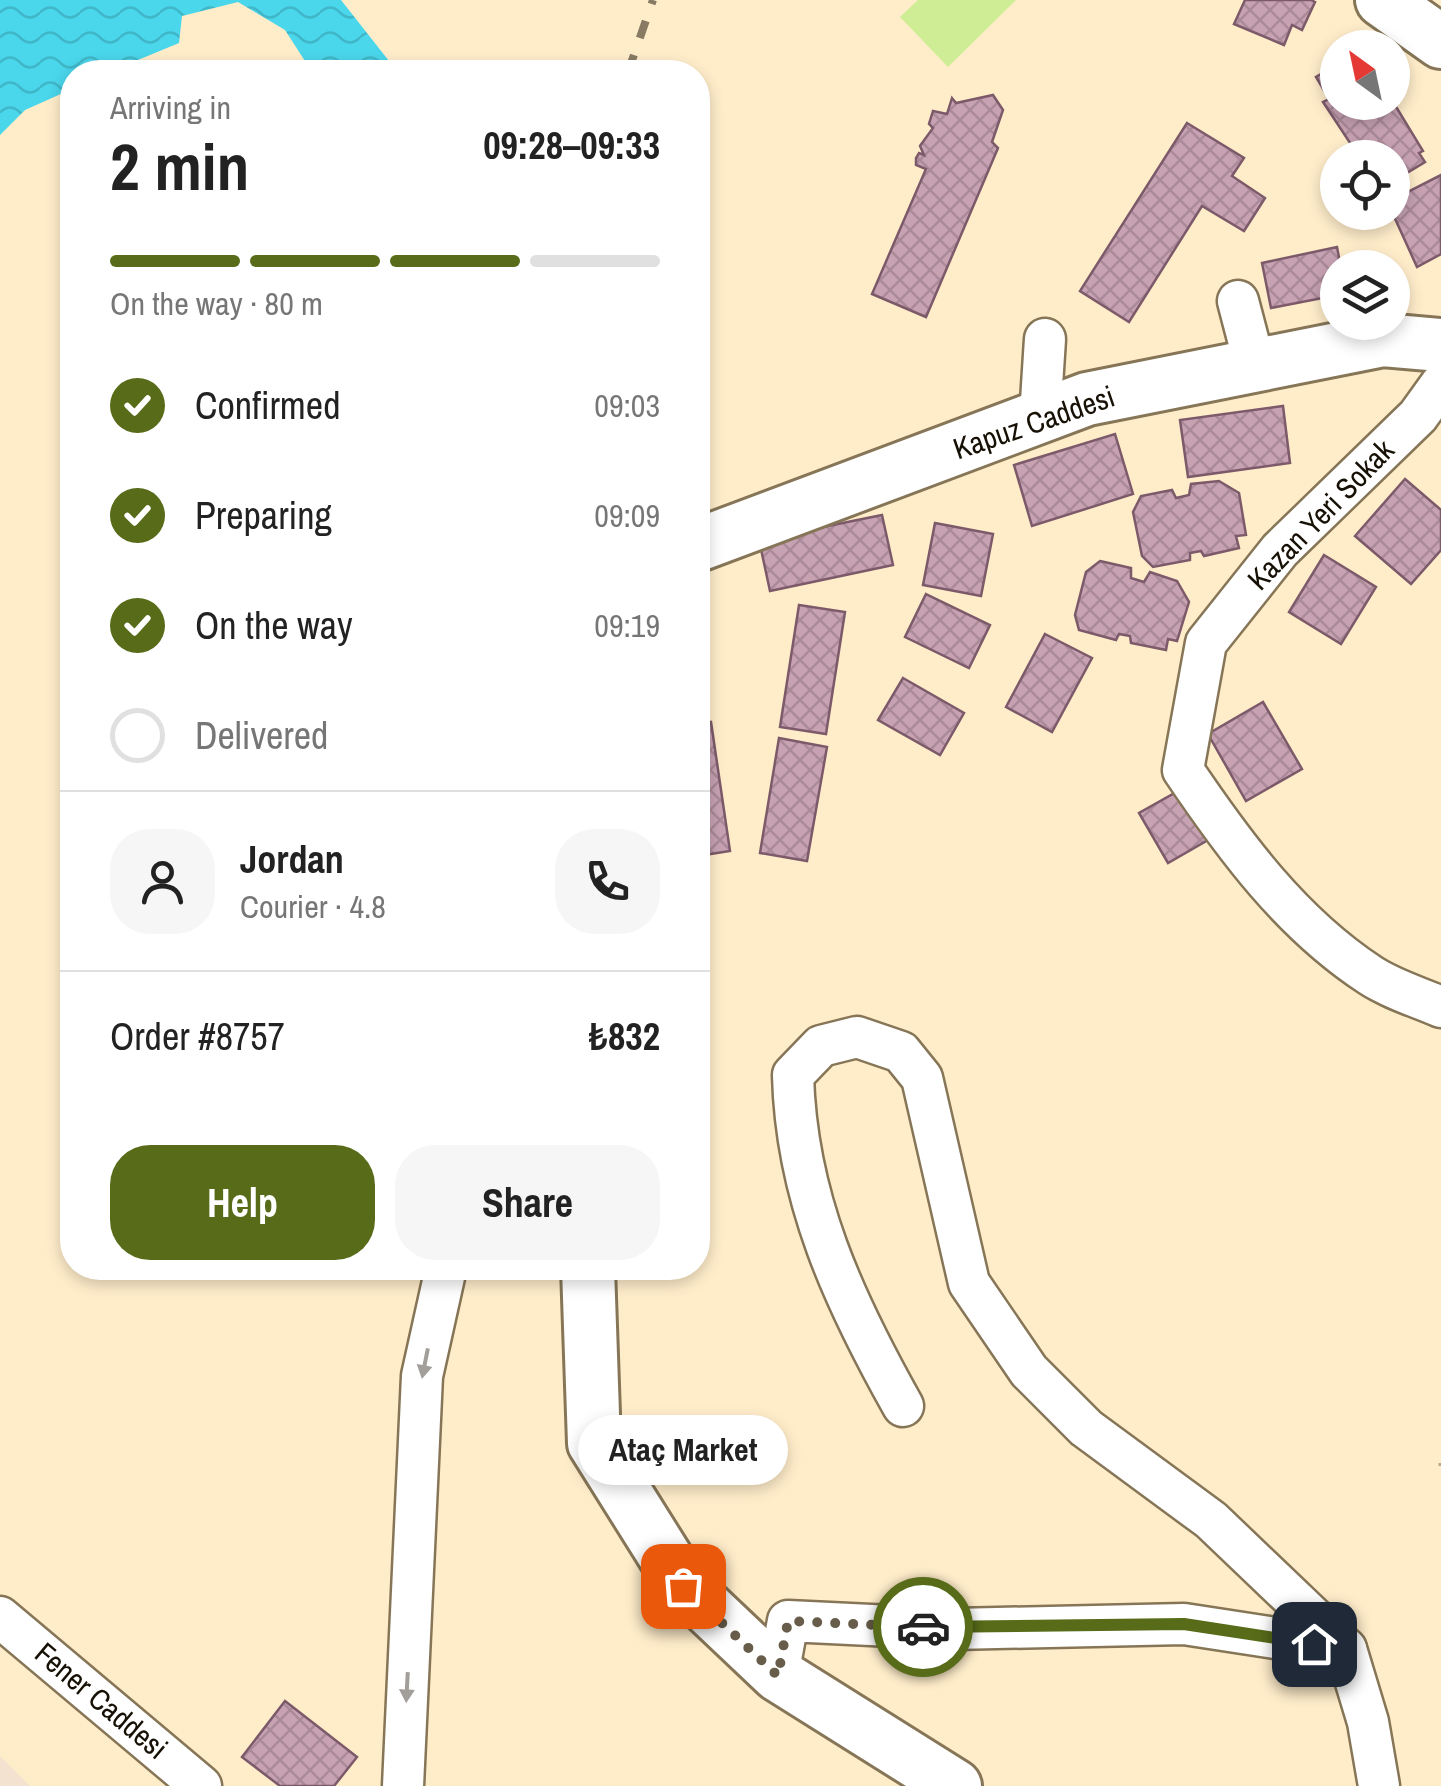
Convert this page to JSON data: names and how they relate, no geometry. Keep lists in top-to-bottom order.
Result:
{
  "streets": {
    "main road": ["Kapuz Caddesi"],
    "street": ["Kazan Yeri Sokak", "Fener Caddesi"]
  },
  "places": ["Ataç Market"],
  "north": "top left",
  "page": {
    "heading": ["2 min", "Arriving in", "09:28–09:33"],
    "panel": [
      "Jordan",
      "Courier · 4.8",
      "Order #8757",
      "₺832"
    ],
    "bar": "On the way · 80 m",
    "list": [
      ["Confirmed", "09:03"],
      ["Preparing", "09:09"],
      ["On the way", "09:19"],
      "Delivered"
    ],
    "buttons": ["Help", "Share"],
    "bubble": "Ataç Market"
  }
}
